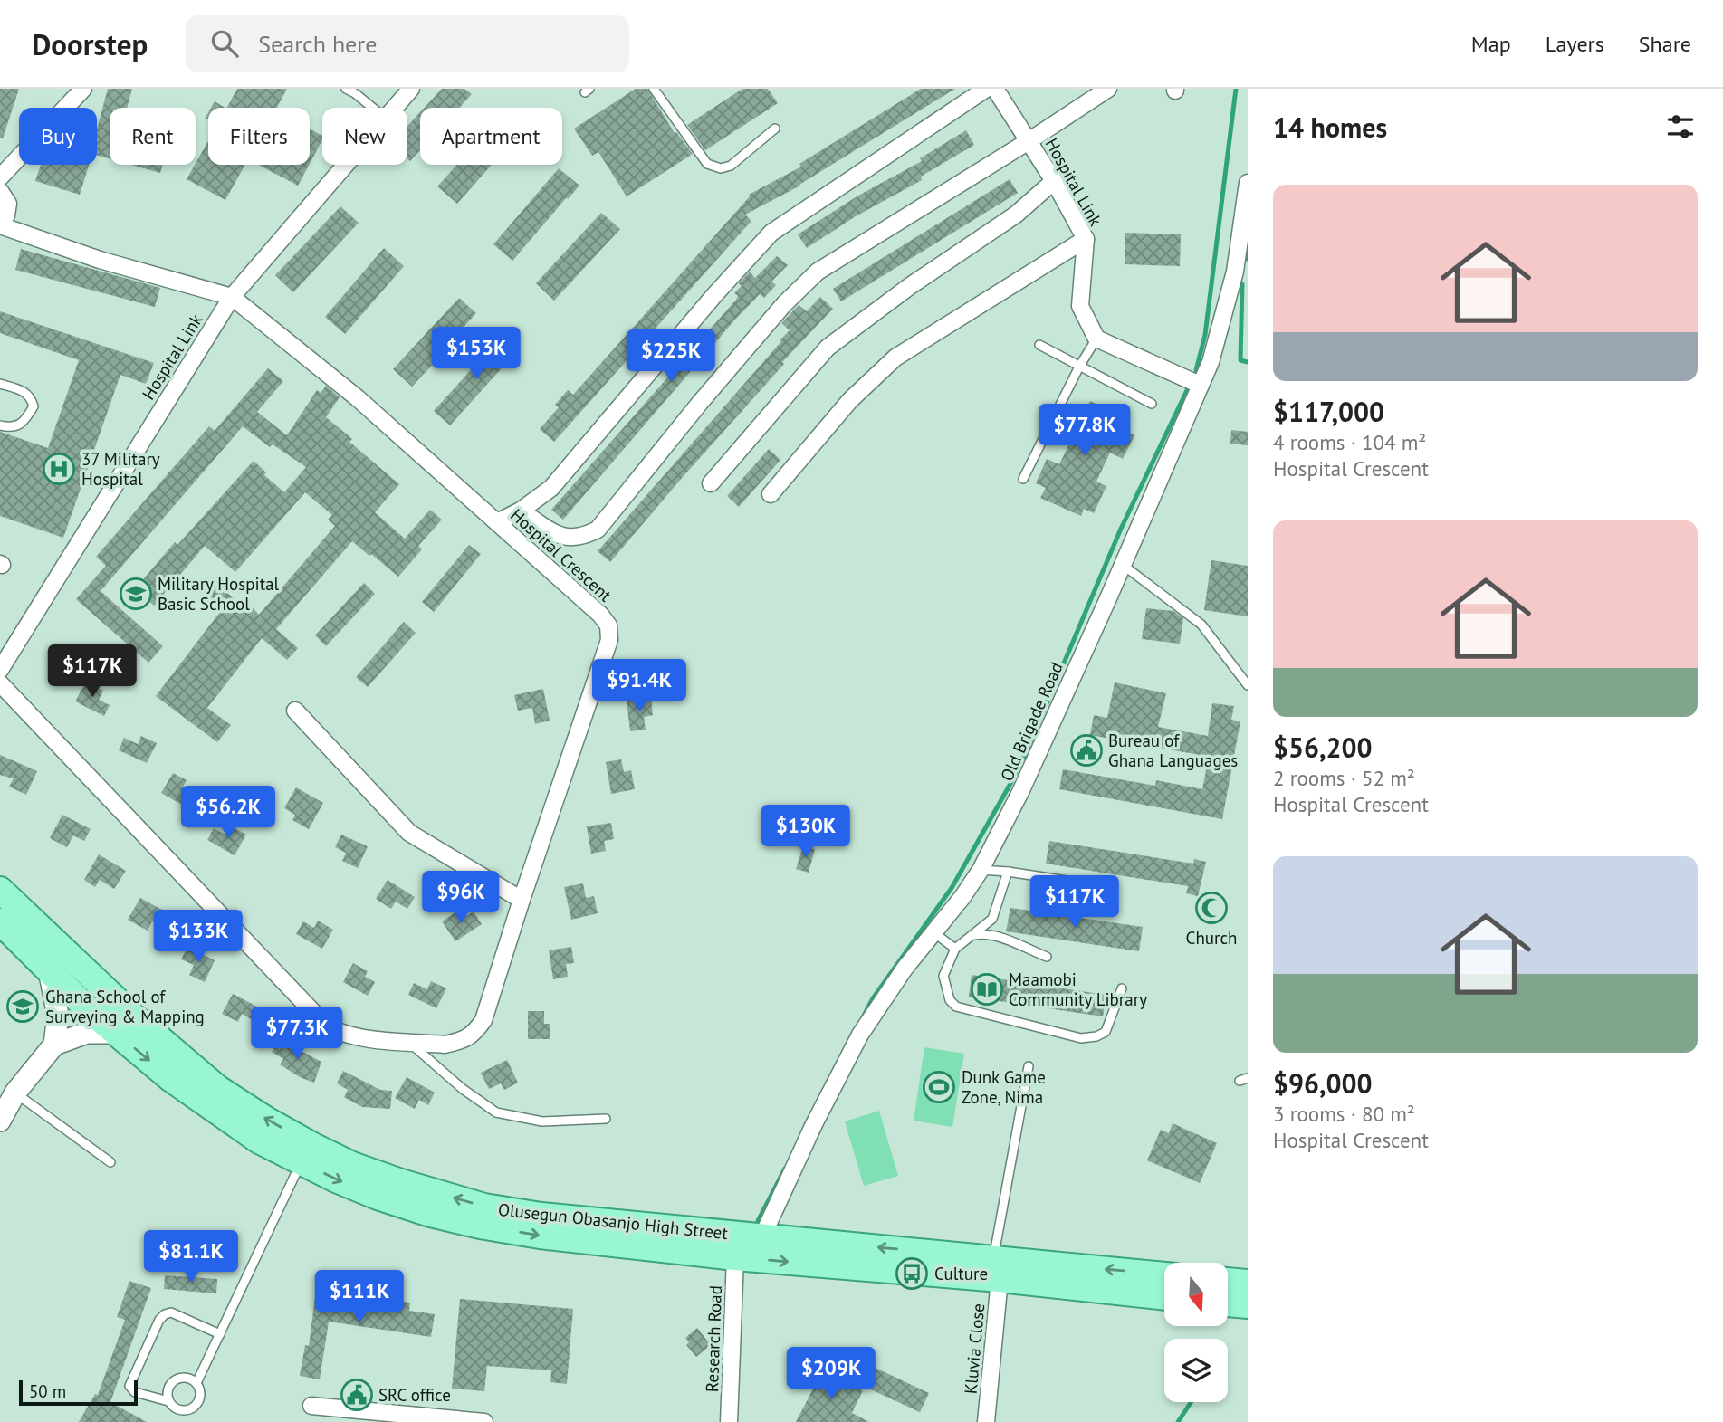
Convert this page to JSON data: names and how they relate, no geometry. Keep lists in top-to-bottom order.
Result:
{
  "streets": {
    "main road": ["Olusegun Obasanjo High Street"],
    "street": [
      "Hospital Link",
      "Hospital Crescent",
      "Old Brigade Road",
      "Research Road",
      "Kluvia Close"
    ]
  },
  "crossings": [
    ["Hospital Link", "Hospital Crescent"],
    ["Old Brigade Road", "Olusegun Obasanjo High Street"],
    ["Olusegun Obasanjo High Street", "Research Road"],
    ["Olusegun Obasanjo High Street", "Kluvia Close"]
  ],
  "places": {
    "hospital": ["37 Military Hospital"],
    "school or university": ["Military Hospital Basic School", "Ghana School of Surveying & Mapping"],
    "public building": ["Bureau of Ghana Languages", "SRC office"],
    "mosque": ["Church"],
    "library": ["Maamobi Community Library"],
    "sports": ["Dunk Game Zone, Nima"],
    "bus stop": ["Culture"]
  },
  "scale_bar": "50 m",
  "north": "bottom",
  "page": {
    "header": "Doorstep",
    "search": "Search here",
    "nav": ["Map", "Layers", "Share"],
    "heading": "14 homes",
    "chip": [
      "Buy",
      "Rent",
      "Filters",
      "New",
      "Apartment"
    ],
    "list": [
      {
        "name": "$117,000",
        "note": "4 rooms · 104 m² · Hospital Crescent"
      },
      {
        "name": "$56,200",
        "note": "2 rooms · 52 m² · Hospital Crescent"
      },
      {
        "name": "$96,000",
        "note": "3 rooms · 80 m² · Hospital Crescent"
      }
    ],
    "price": [
      "$153K",
      "$225K",
      "$77.8K",
      "$117K",
      "$91.4K",
      "$56.2K",
      "$130K",
      "$96K",
      "$117K",
      "$133K",
      "$77.3K",
      "$81.1K",
      "$111K",
      "$209K"
    ],
    "scale": "50 m"
  }
}
